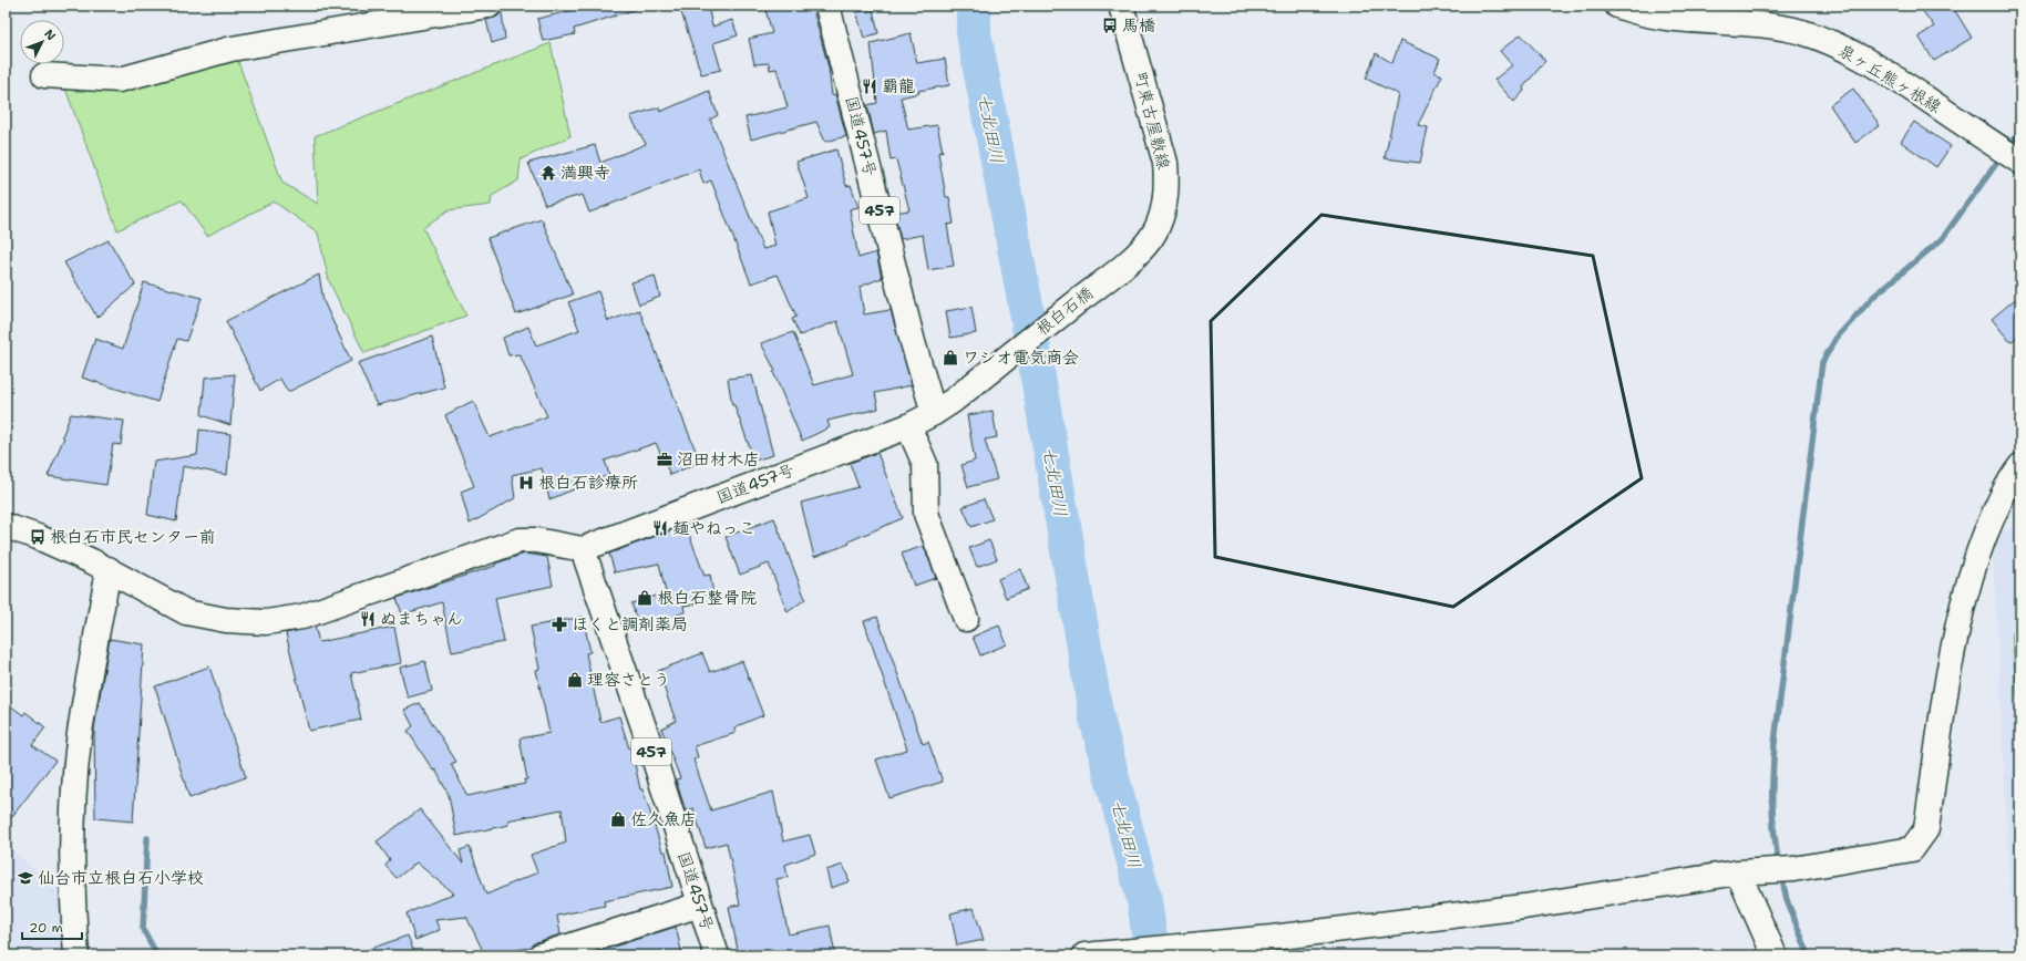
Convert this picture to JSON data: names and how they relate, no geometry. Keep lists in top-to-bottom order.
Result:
{
  "streets": {
    "main road": [
      "泉ヶ丘熊ヶ根線",
      "町東古屋敷線",
      "国道457号",
      "457",
      "根白石橋"
    ]
  },
  "crossings": [
    ["町東古屋敷線", "根白石橋"],
    ["国道457号", "根白石橋"]
  ],
  "water": ["七北田川"],
  "places": {
    "bus stop": ["馬橋", "根白石市民センター前"],
    "restaurant": ["覇龍", "麺やねっこ", "ぬまちゃん"],
    "temple": ["満興寺"],
    "shop": [
      "ワシオ電気商会",
      "根白石整骨院",
      "理容さとう",
      "佐久魚店"
    ],
    "office": ["沼田材木店"],
    "hospital": ["根白石診療所"],
    "pharmacy": ["ほくと調剤薬局"],
    "school or university": ["仙台市立根白石小学校"]
  },
  "scale_bar": "20 m",
  "north": "top right"
}
